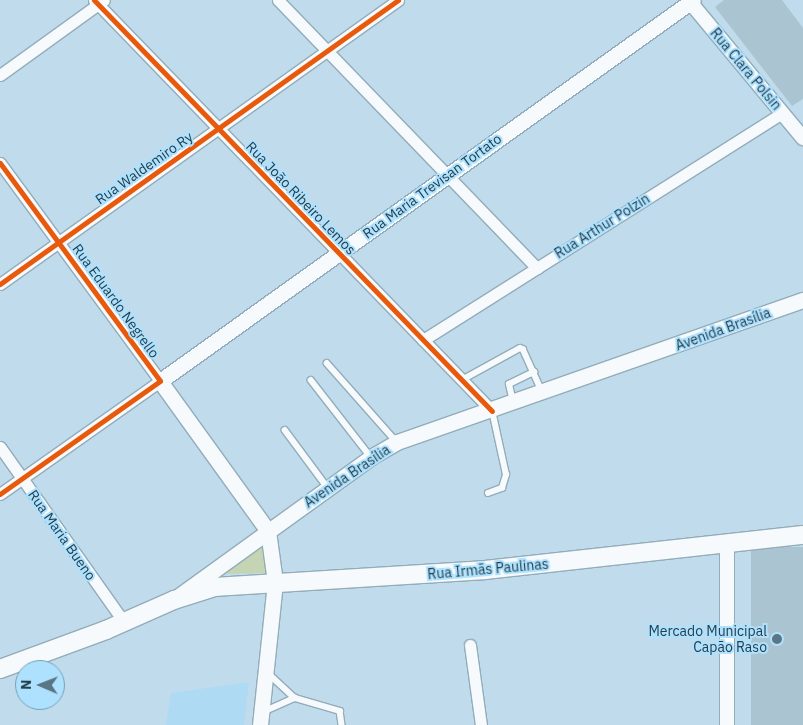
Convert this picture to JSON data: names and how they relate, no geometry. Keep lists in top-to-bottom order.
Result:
{
  "streets": {
    "main road": [
      "Rua Maria Trevisan Tortato",
      "Rua Eduardo Negrello",
      "Avenida Brasília",
      "Rua Irmãs Paulinas"
    ],
    "street": [
      "Rua Clara Polsin",
      "Rua Waldemiro Ry",
      "Rua João Ribeiro Lemos",
      "Rua Arthur Polzin",
      "Rua Maria Bueno"
    ]
  },
  "crossings": [
    ["Rua Clara Polsin", "Rua Maria Trevisan Tortato"],
    ["Rua Clara Polsin", "Rua Arthur Polzin"],
    ["Rua Waldemiro Ry", "Rua João Ribeiro Lemos"],
    ["Rua Waldemiro Ry", "Rua Eduardo Negrello"],
    ["Rua Maria Trevisan Tortato", "Rua João Ribeiro Lemos"],
    ["Rua Maria Trevisan Tortato", "Rua Eduardo Negrello"],
    ["Rua Maria Trevisan Tortato", "Rua Maria Bueno"],
    ["Rua João Ribeiro Lemos", "Rua Arthur Polzin"],
    ["Rua João Ribeiro Lemos", "Avenida Brasília"],
    ["Rua Eduardo Negrello", "Avenida Brasília"],
    ["Rua Eduardo Negrello", "Rua Irmãs Paulinas"],
    ["Avenida Brasília", "Rua Maria Bueno"],
    ["Avenida Brasília", "Rua Irmãs Paulinas"]
  ],
  "places": ["Mercado Municipal Capão Raso"],
  "north": "left"
}
